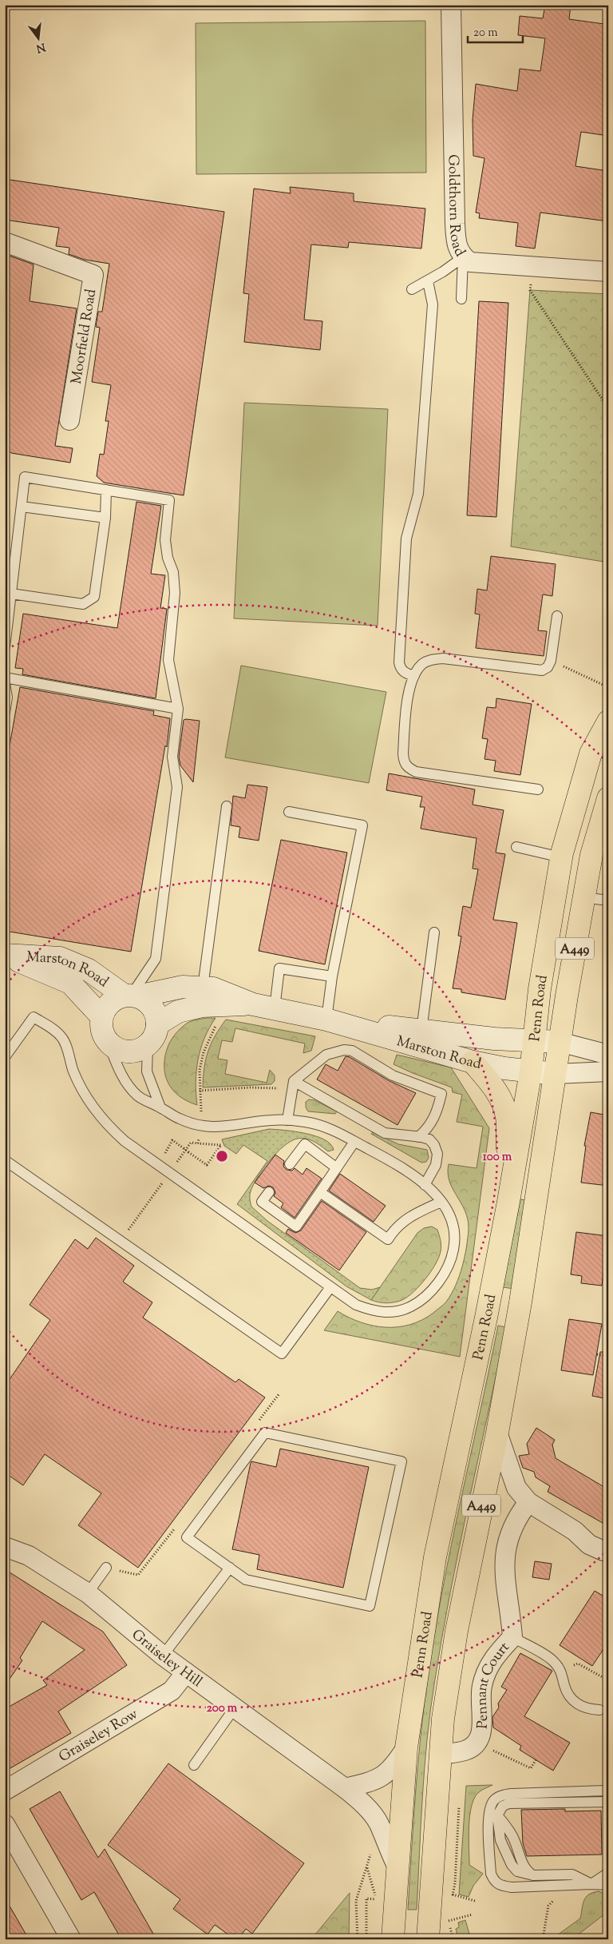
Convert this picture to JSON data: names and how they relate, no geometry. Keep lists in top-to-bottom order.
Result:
{
  "streets": {
    "highway": ["A449", "Penn Road"],
    "street": [
      "Goldthorn Road",
      "Moorfield Road",
      "Marston Road",
      "Graiseley Hill",
      "Pennant Court",
      "Graiseley Row"
    ]
  },
  "crossings": [
    ["Marston Road", "Penn Road"],
    ["Penn Road", "Graiseley Hill"],
    ["Penn Road", "Pennant Court"],
    ["Graiseley Hill", "Graiseley Row"]
  ],
  "scale_bar": "20 m",
  "north": "bottom",
  "rings": ["100 m", "200 m"]
}
